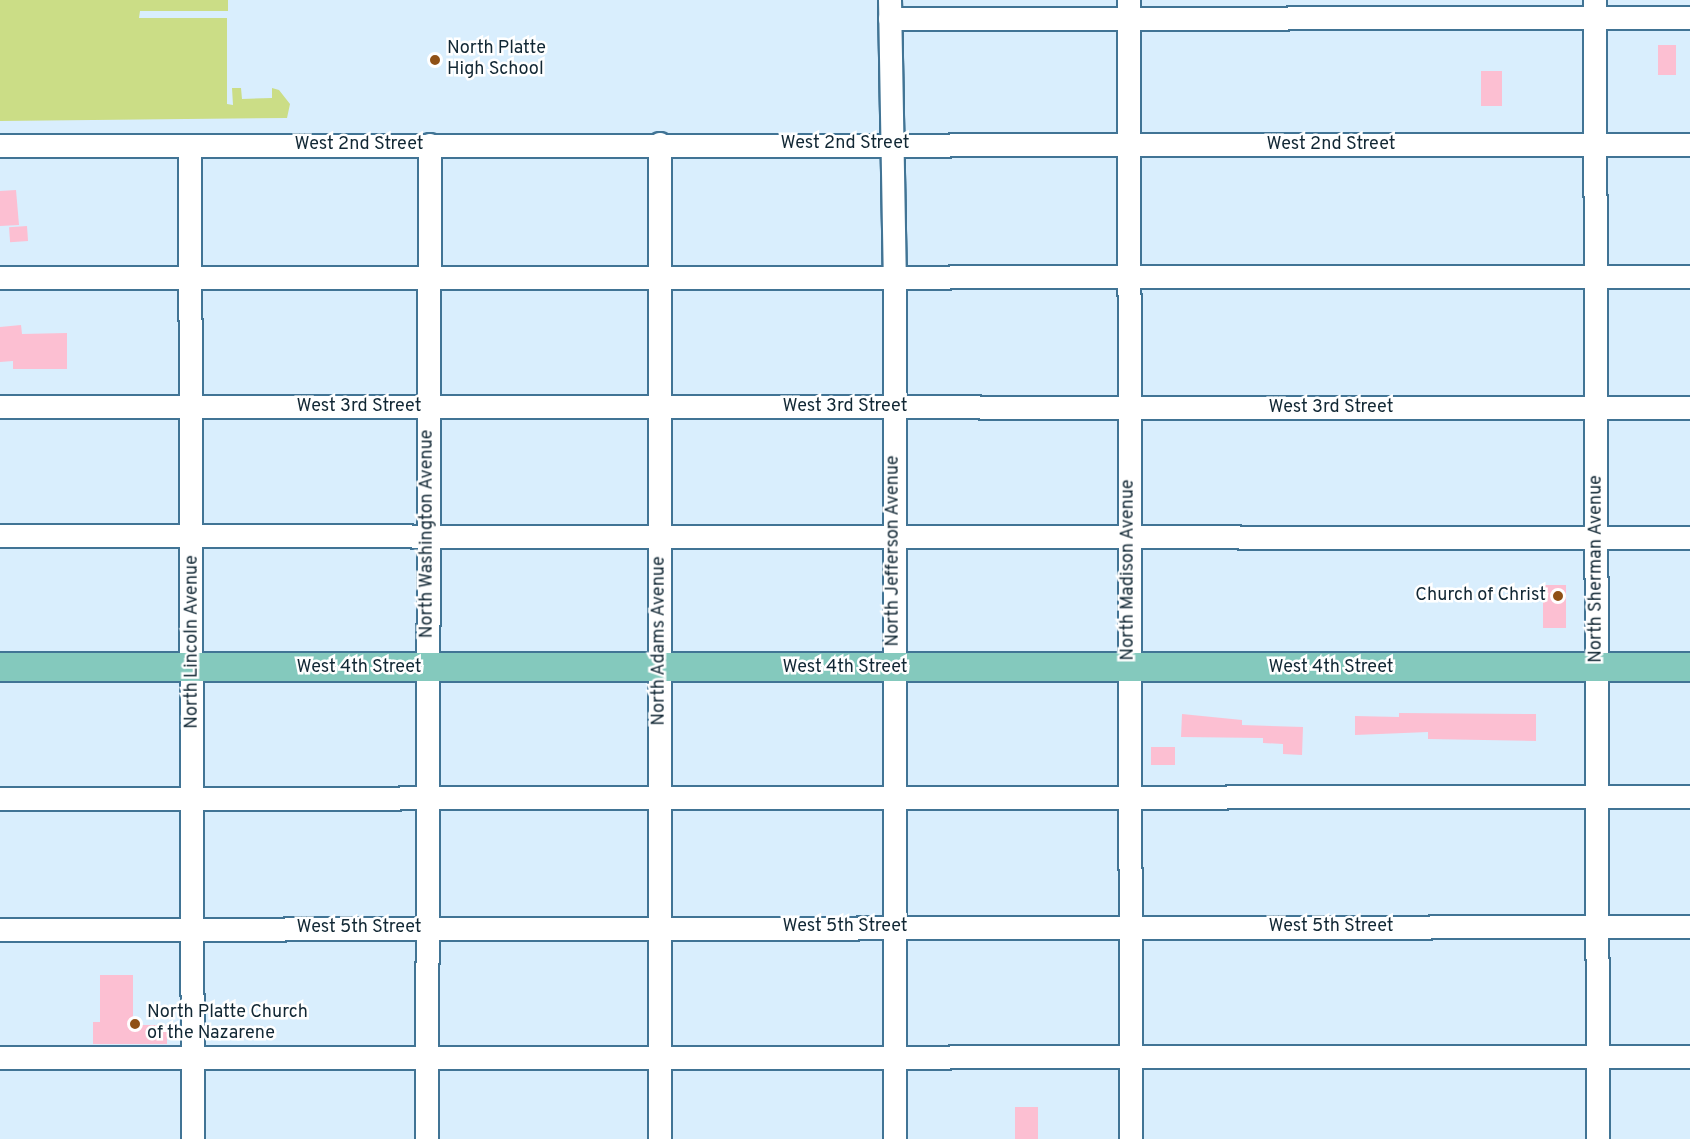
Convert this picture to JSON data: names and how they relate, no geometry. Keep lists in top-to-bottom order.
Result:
{
  "streets": {
    "main road": ["West 4th Street"],
    "street": [
      "West 2nd Street",
      "West 3rd Street",
      "North Washington Avenue",
      "North Jefferson Avenue",
      "North Sherman Avenue",
      "North Madison Avenue",
      "North Adams Avenue",
      "North Lincoln Avenue",
      "West 5th Street"
    ]
  },
  "crossings": [
    ["West 2nd Street", "North Washington Avenue"],
    ["West 2nd Street", "North Jefferson Avenue"],
    ["West 2nd Street", "North Sherman Avenue"],
    ["West 2nd Street", "North Madison Avenue"],
    ["West 2nd Street", "North Adams Avenue"],
    ["West 2nd Street", "North Lincoln Avenue"],
    ["West 3rd Street", "North Washington Avenue"],
    ["West 3rd Street", "North Jefferson Avenue"],
    ["West 3rd Street", "North Sherman Avenue"],
    ["West 3rd Street", "North Madison Avenue"],
    ["West 3rd Street", "North Adams Avenue"],
    ["West 3rd Street", "North Lincoln Avenue"],
    ["North Washington Avenue", "West 4th Street"],
    ["North Washington Avenue", "West 5th Street"],
    ["North Jefferson Avenue", "West 4th Street"],
    ["North Jefferson Avenue", "West 5th Street"],
    ["North Sherman Avenue", "West 4th Street"],
    ["North Sherman Avenue", "West 5th Street"],
    ["North Madison Avenue", "West 4th Street"],
    ["North Madison Avenue", "West 5th Street"],
    ["North Adams Avenue", "West 4th Street"],
    ["North Adams Avenue", "West 5th Street"],
    ["North Lincoln Avenue", "West 4th Street"],
    ["North Lincoln Avenue", "West 5th Street"]
  ],
  "places": ["North Platte High School", "Church of Christ", "North Platte Church of the Nazarene"]
}
